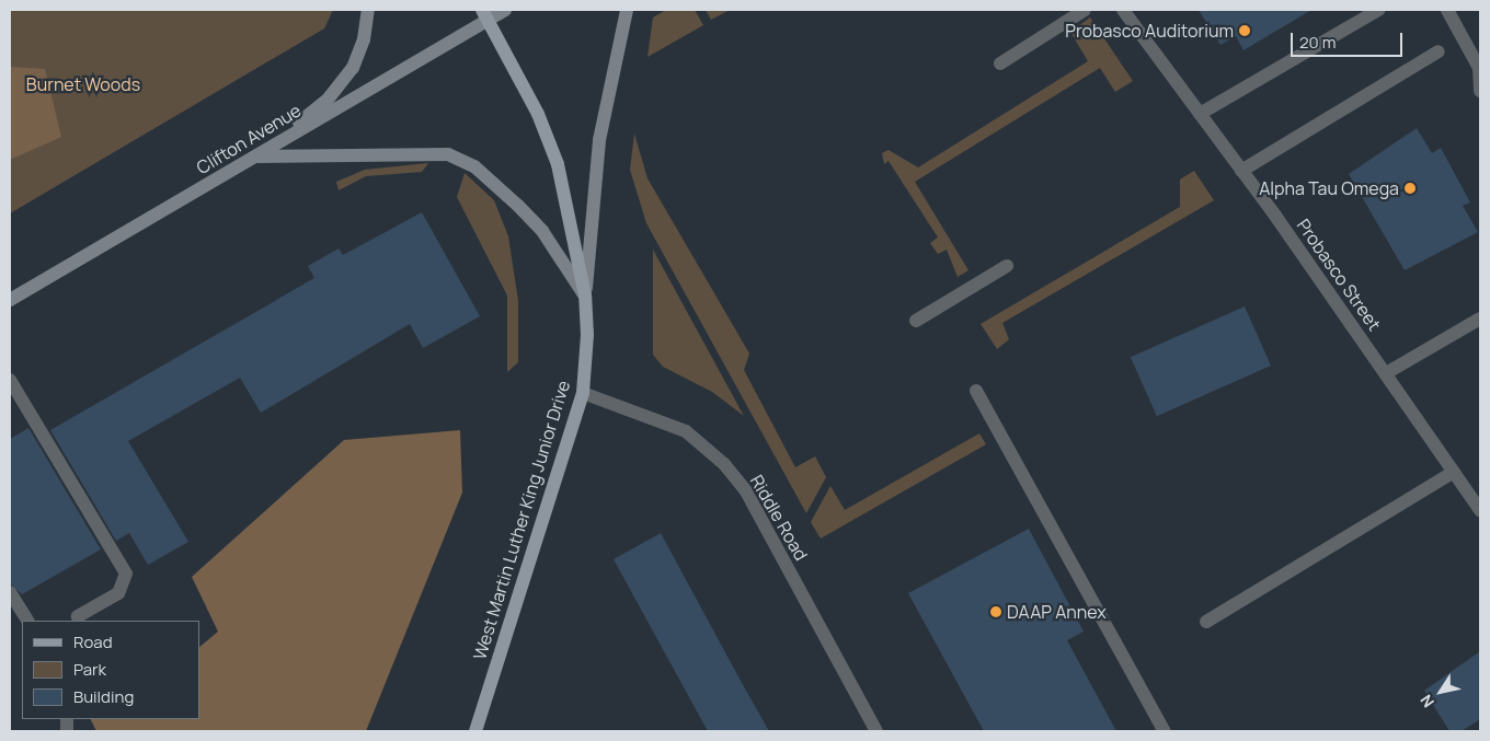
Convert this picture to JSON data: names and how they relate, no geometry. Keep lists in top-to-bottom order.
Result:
{
  "streets": {
    "main road": ["Clifton Avenue", "West Martin Luther King Junior Drive"],
    "street": ["Probasco Street", "Riddle Road"]
  },
  "crossings": [
    ["Clifton Avenue", "West Martin Luther King Junior Drive"],
    ["Riddle Road", "West Martin Luther King Junior Drive"]
  ],
  "parks": ["Burnet Woods"],
  "places": ["Probasco Auditorium", "Alpha Tau Omega", "DAAP Annex"],
  "legend": ["Road", "Park", "Building"],
  "scale_bar": "20 m",
  "north": "bottom left"
}
